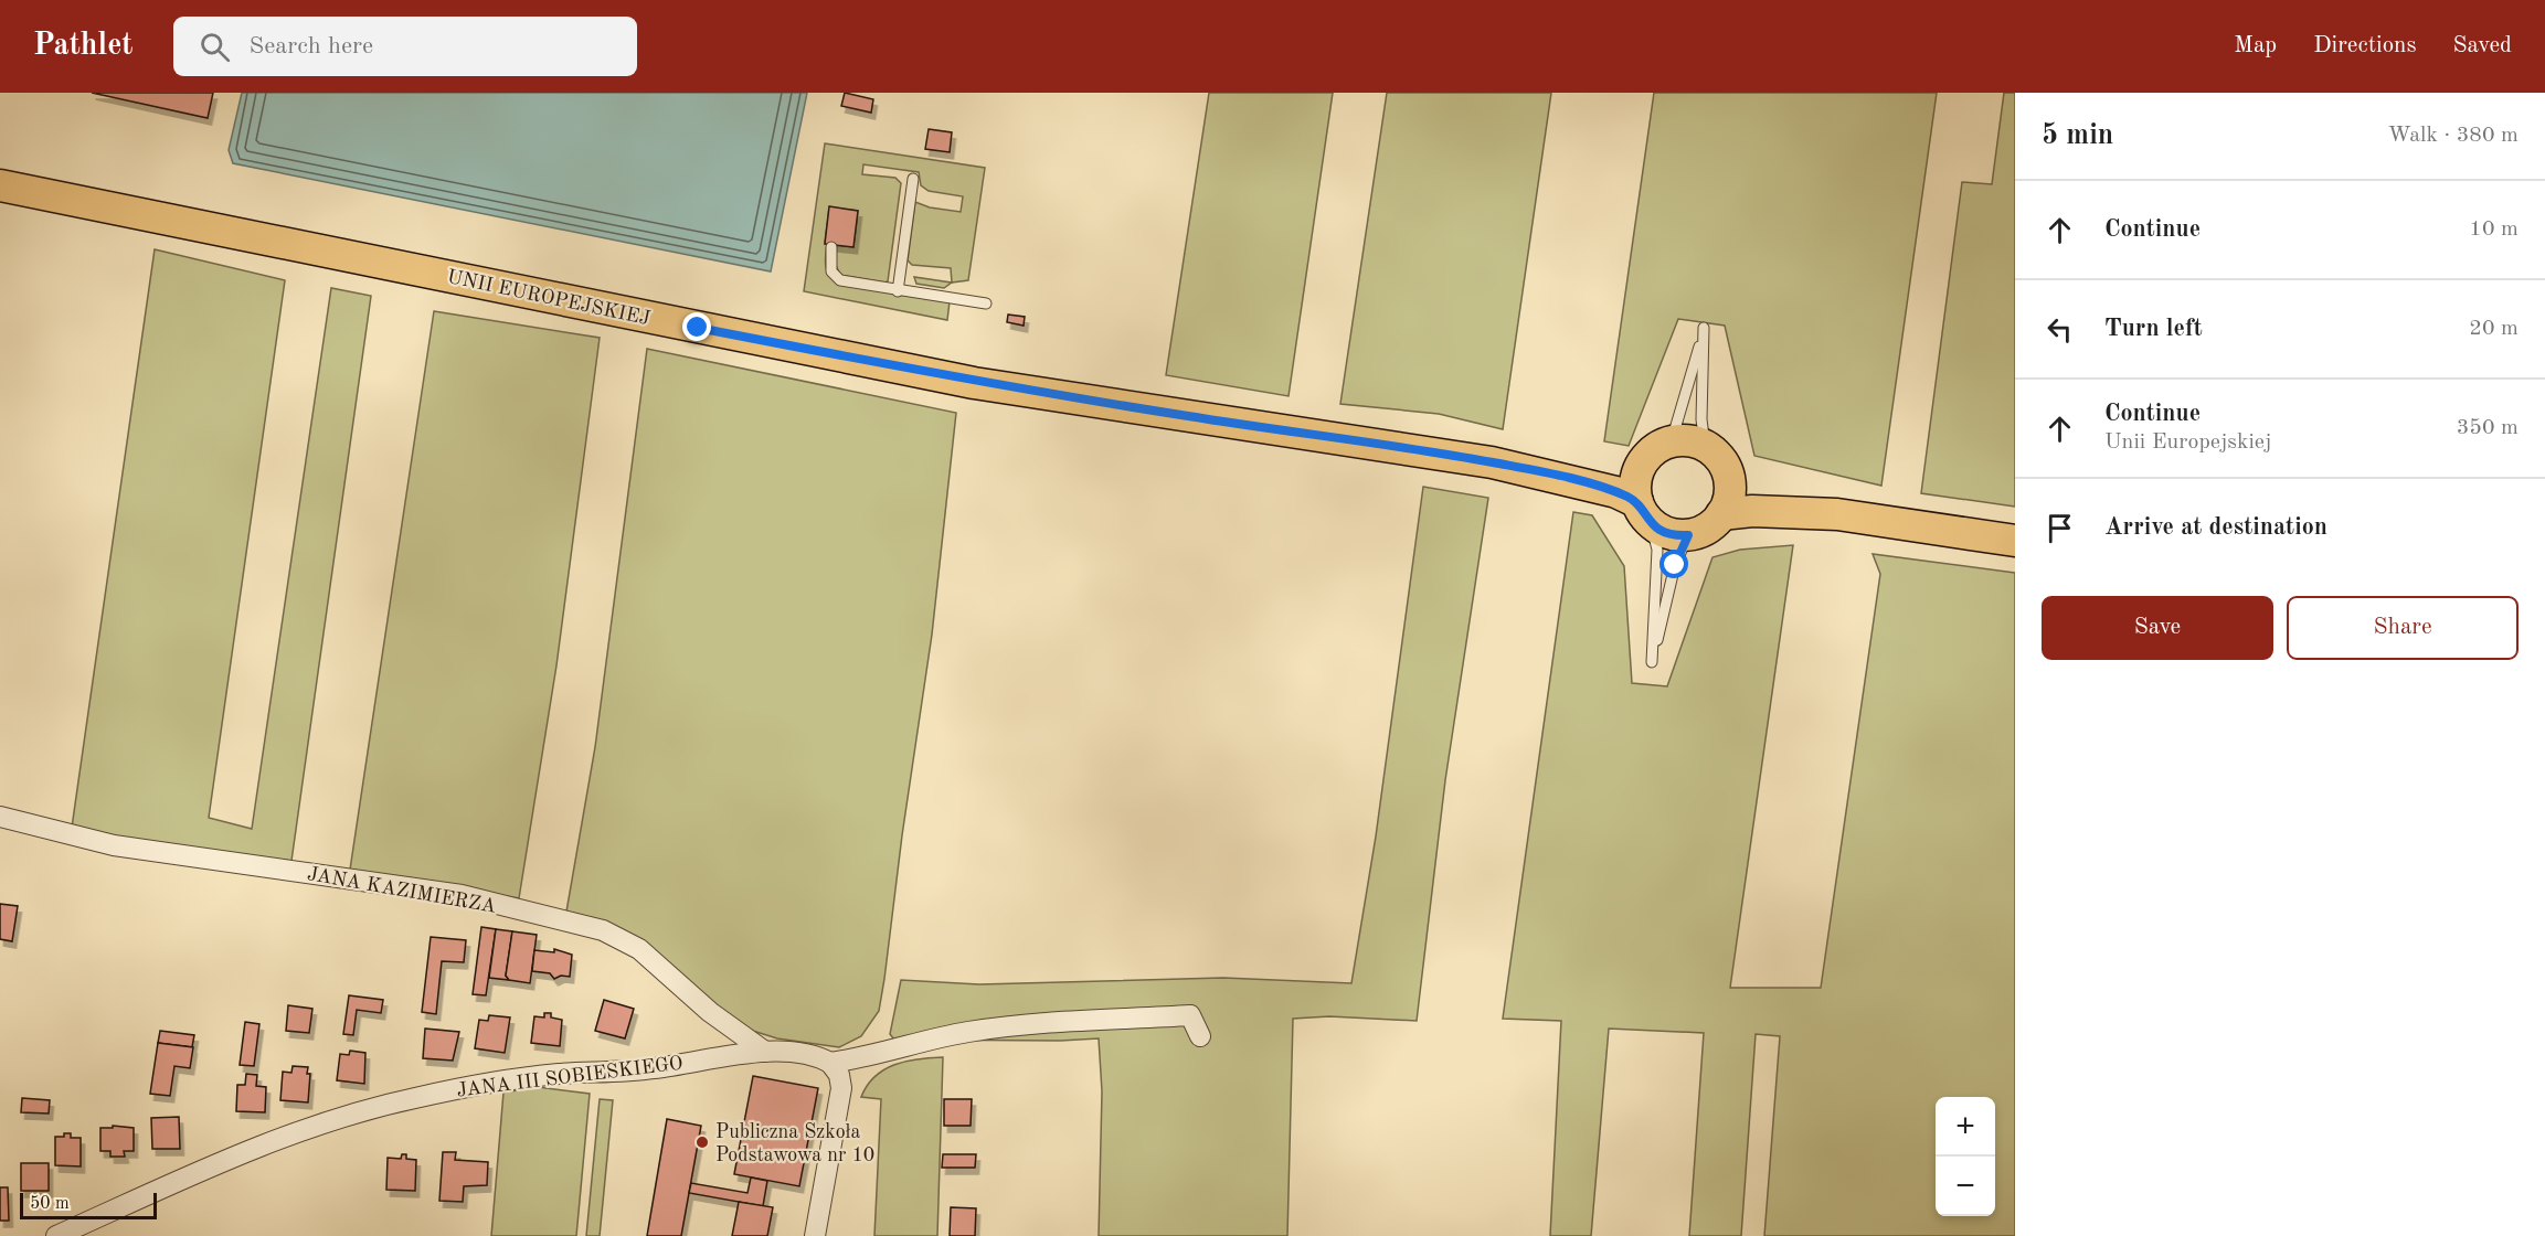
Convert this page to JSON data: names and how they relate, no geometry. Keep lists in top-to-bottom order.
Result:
{
  "streets": {
    "main road": ["UNII EUROPEJSKIEJ"],
    "street": ["JANA KAZIMIERZA", "JANA III SOBIESKIEGO"]
  },
  "crossings": [
    ["JANA KAZIMIERZA", "JANA III SOBIESKIEGO"]
  ],
  "places": ["Publiczna Szkoła Podstawowa nr 10"],
  "scale_bar": "50 m",
  "page": {
    "header": "Pathlet",
    "search": "Search here",
    "nav": ["Map", "Directions", "Saved"],
    "heading": ["5 min", "Walk · 380 m"],
    "list": [
      ["Continue", "10 m"],
      ["Turn left", "20 m"],
      ["Continue", "Unii Europejskiej", "350 m"],
      "Arrive at destination"
    ],
    "buttons": ["Save", "Share"],
    "map_buttons": ["+", "−"],
    "scale": "50 m"
  }
}
